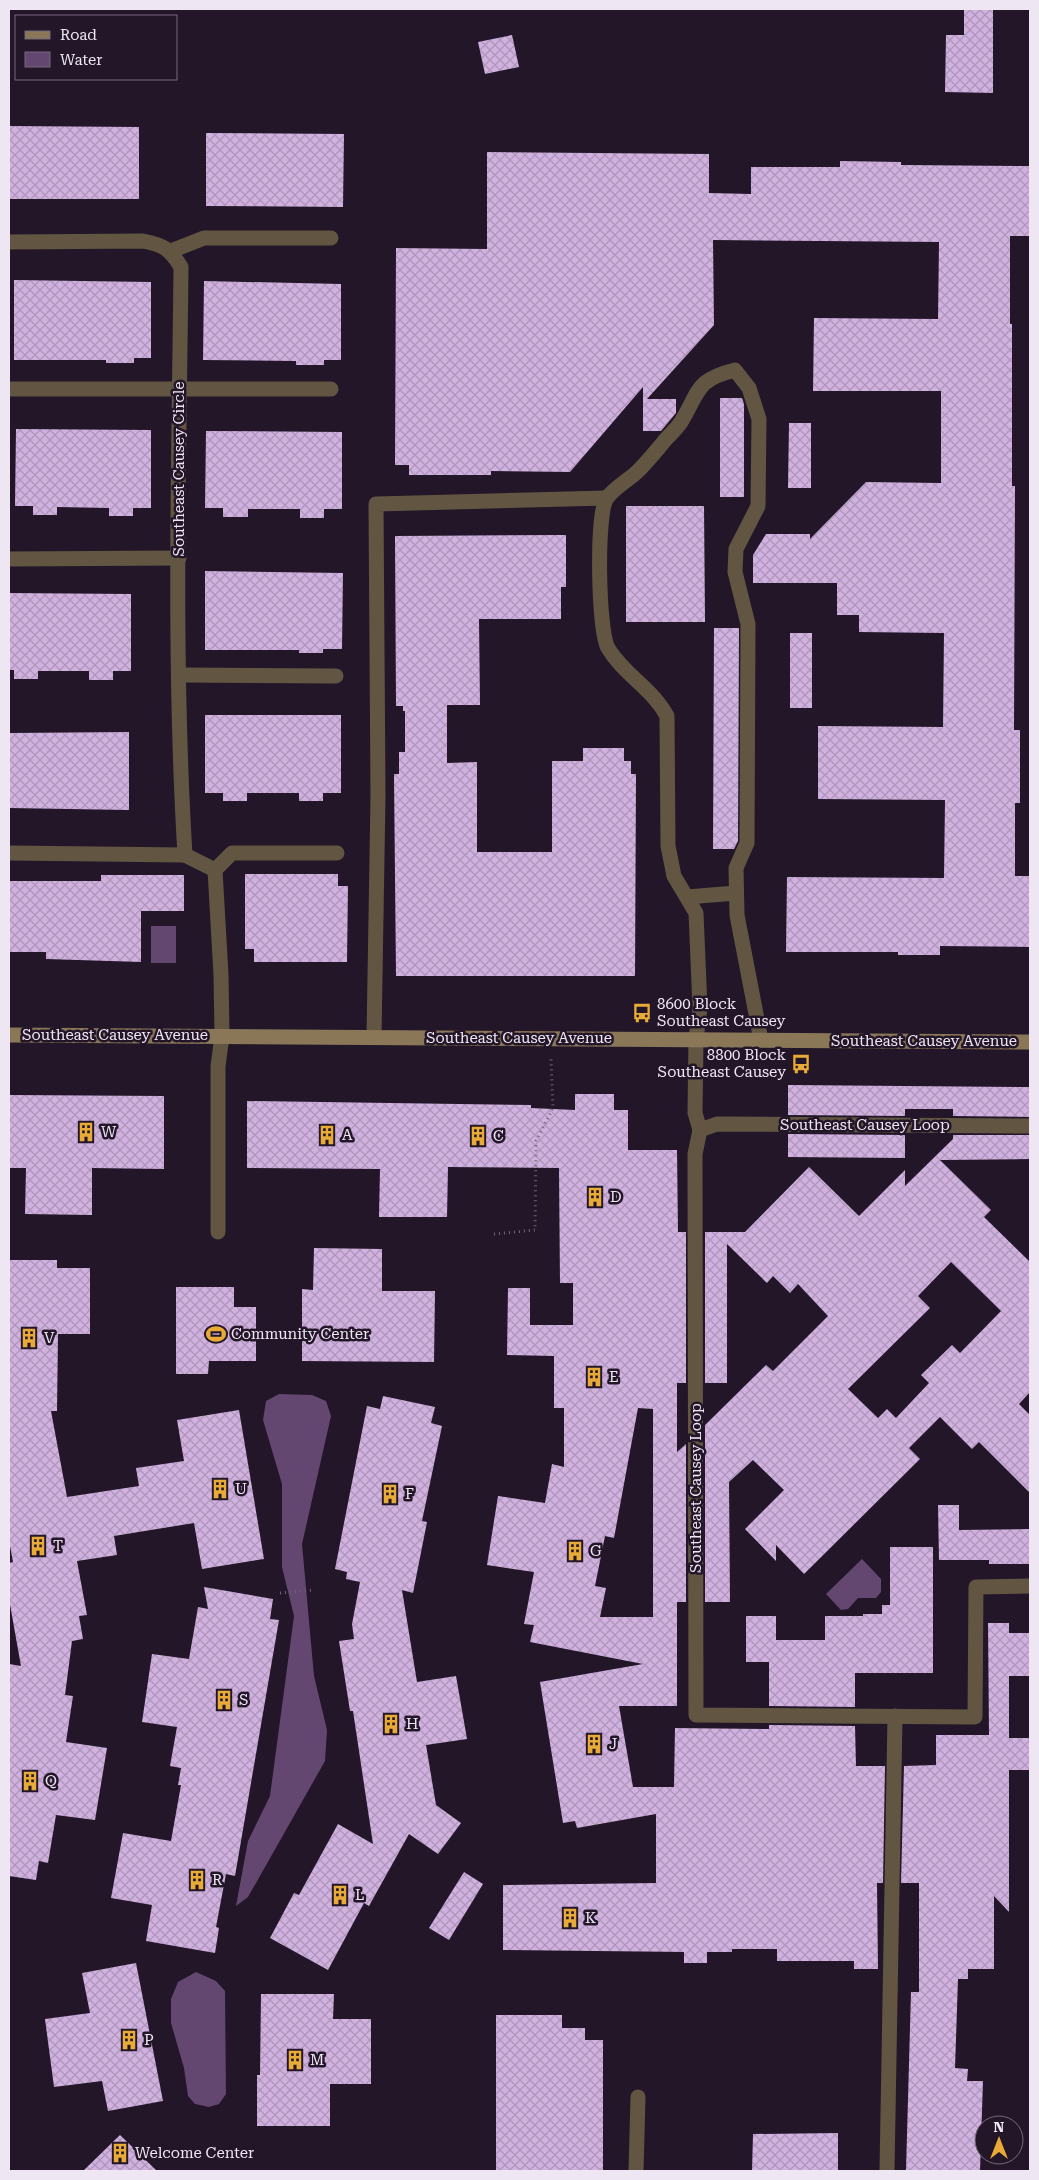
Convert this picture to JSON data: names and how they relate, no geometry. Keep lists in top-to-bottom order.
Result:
{
  "streets": {
    "street": ["Southeast Causey Circle", "Southeast Causey Avenue", "Southeast Causey Loop"]
  },
  "places": {
    "bus stop": ["8600 Block Southeast Causey", "8800 Block Southeast Causey"],
    "building": [
      "W",
      "A",
      "C",
      "D",
      "V",
      "E",
      "U",
      "F",
      "T",
      "G",
      "S",
      "H",
      "J",
      "Q",
      "R",
      "L",
      "K",
      "P",
      "M",
      "Welcome Center"
    ],
    "sports": ["Community Center"]
  },
  "legend": ["Road", "Water"],
  "north": "top"
}
